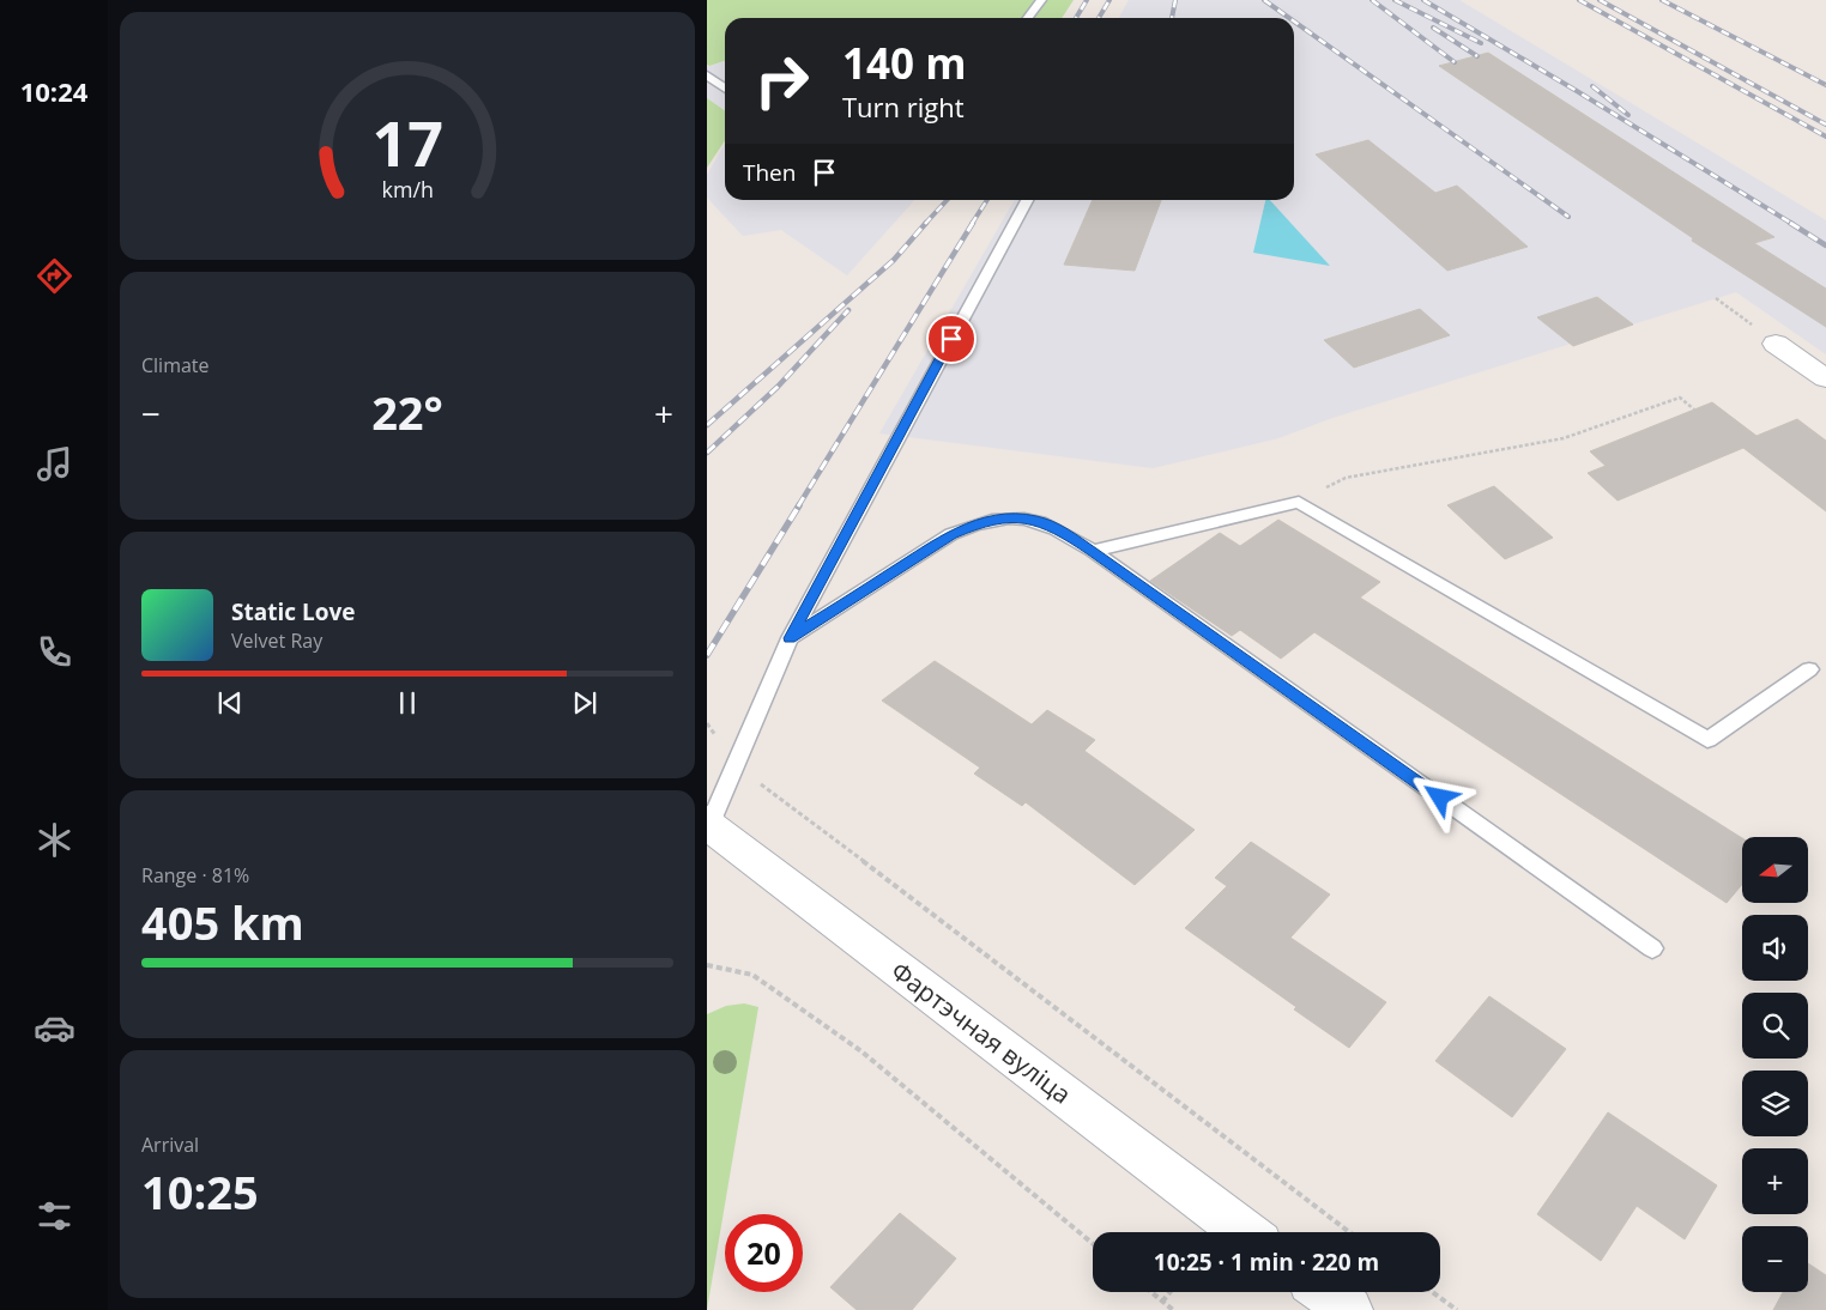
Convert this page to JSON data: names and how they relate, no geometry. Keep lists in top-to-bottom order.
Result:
{
  "streets": {
    "main road": ["Фартэчная вуліца"]
  },
  "north": "left",
  "page": {
    "tabs": "10:24",
    "turn": ["140 m", "Turn right"],
    "then": "Then",
    "tile": [
      "Climate",
      ["Range · 81%", "405 km"],
      ["Arrival", "10:25"]
    ],
    "heat": ["−", "22°", "+"],
    "song": ["Static Love", "Velvet Ray"],
    "map_buttons": ["+", "−"],
    "limit": "20",
    "trip": "10:25 · 1 min · 220 m",
    "gauge": ["17", "km/h"]
  }
}
